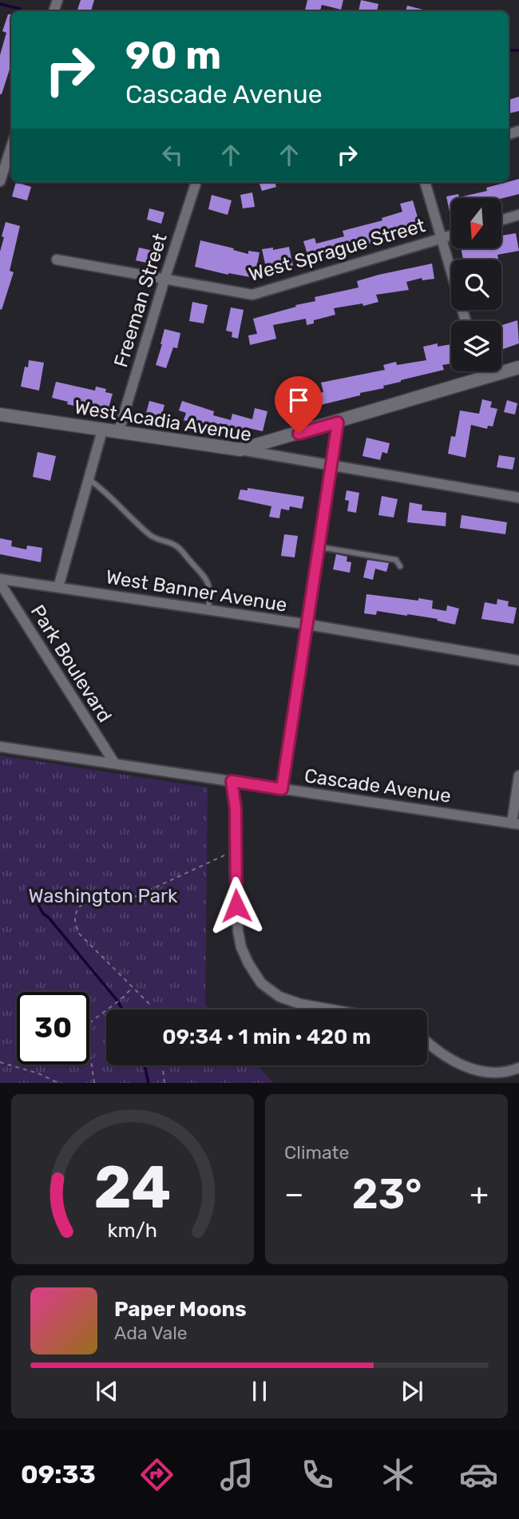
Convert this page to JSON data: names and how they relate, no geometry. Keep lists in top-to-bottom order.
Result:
{
  "streets": {
    "street": [
      "West Sprague Street",
      "Freeman Street",
      "West Acadia Avenue",
      "West Banner Avenue",
      "Park Boulevard",
      "Cascade Avenue"
    ]
  },
  "crossings": [
    ["West Sprague Street", "Freeman Street"],
    ["Freeman Street", "West Acadia Avenue"],
    ["Park Boulevard", "Cascade Avenue"]
  ],
  "parks": ["Washington Park"],
  "north": "bottom",
  "page": {
    "turn": ["90 m", "Cascade Avenue"],
    "limit": "30",
    "trip": "09:34 · 1 min · 420 m",
    "tile": "Climate",
    "heat": ["−", "23°", "+"],
    "song": ["Paper Moons", "Ada Vale"],
    "tabs": "09:33",
    "gauge": ["24", "km/h"]
  }
}
